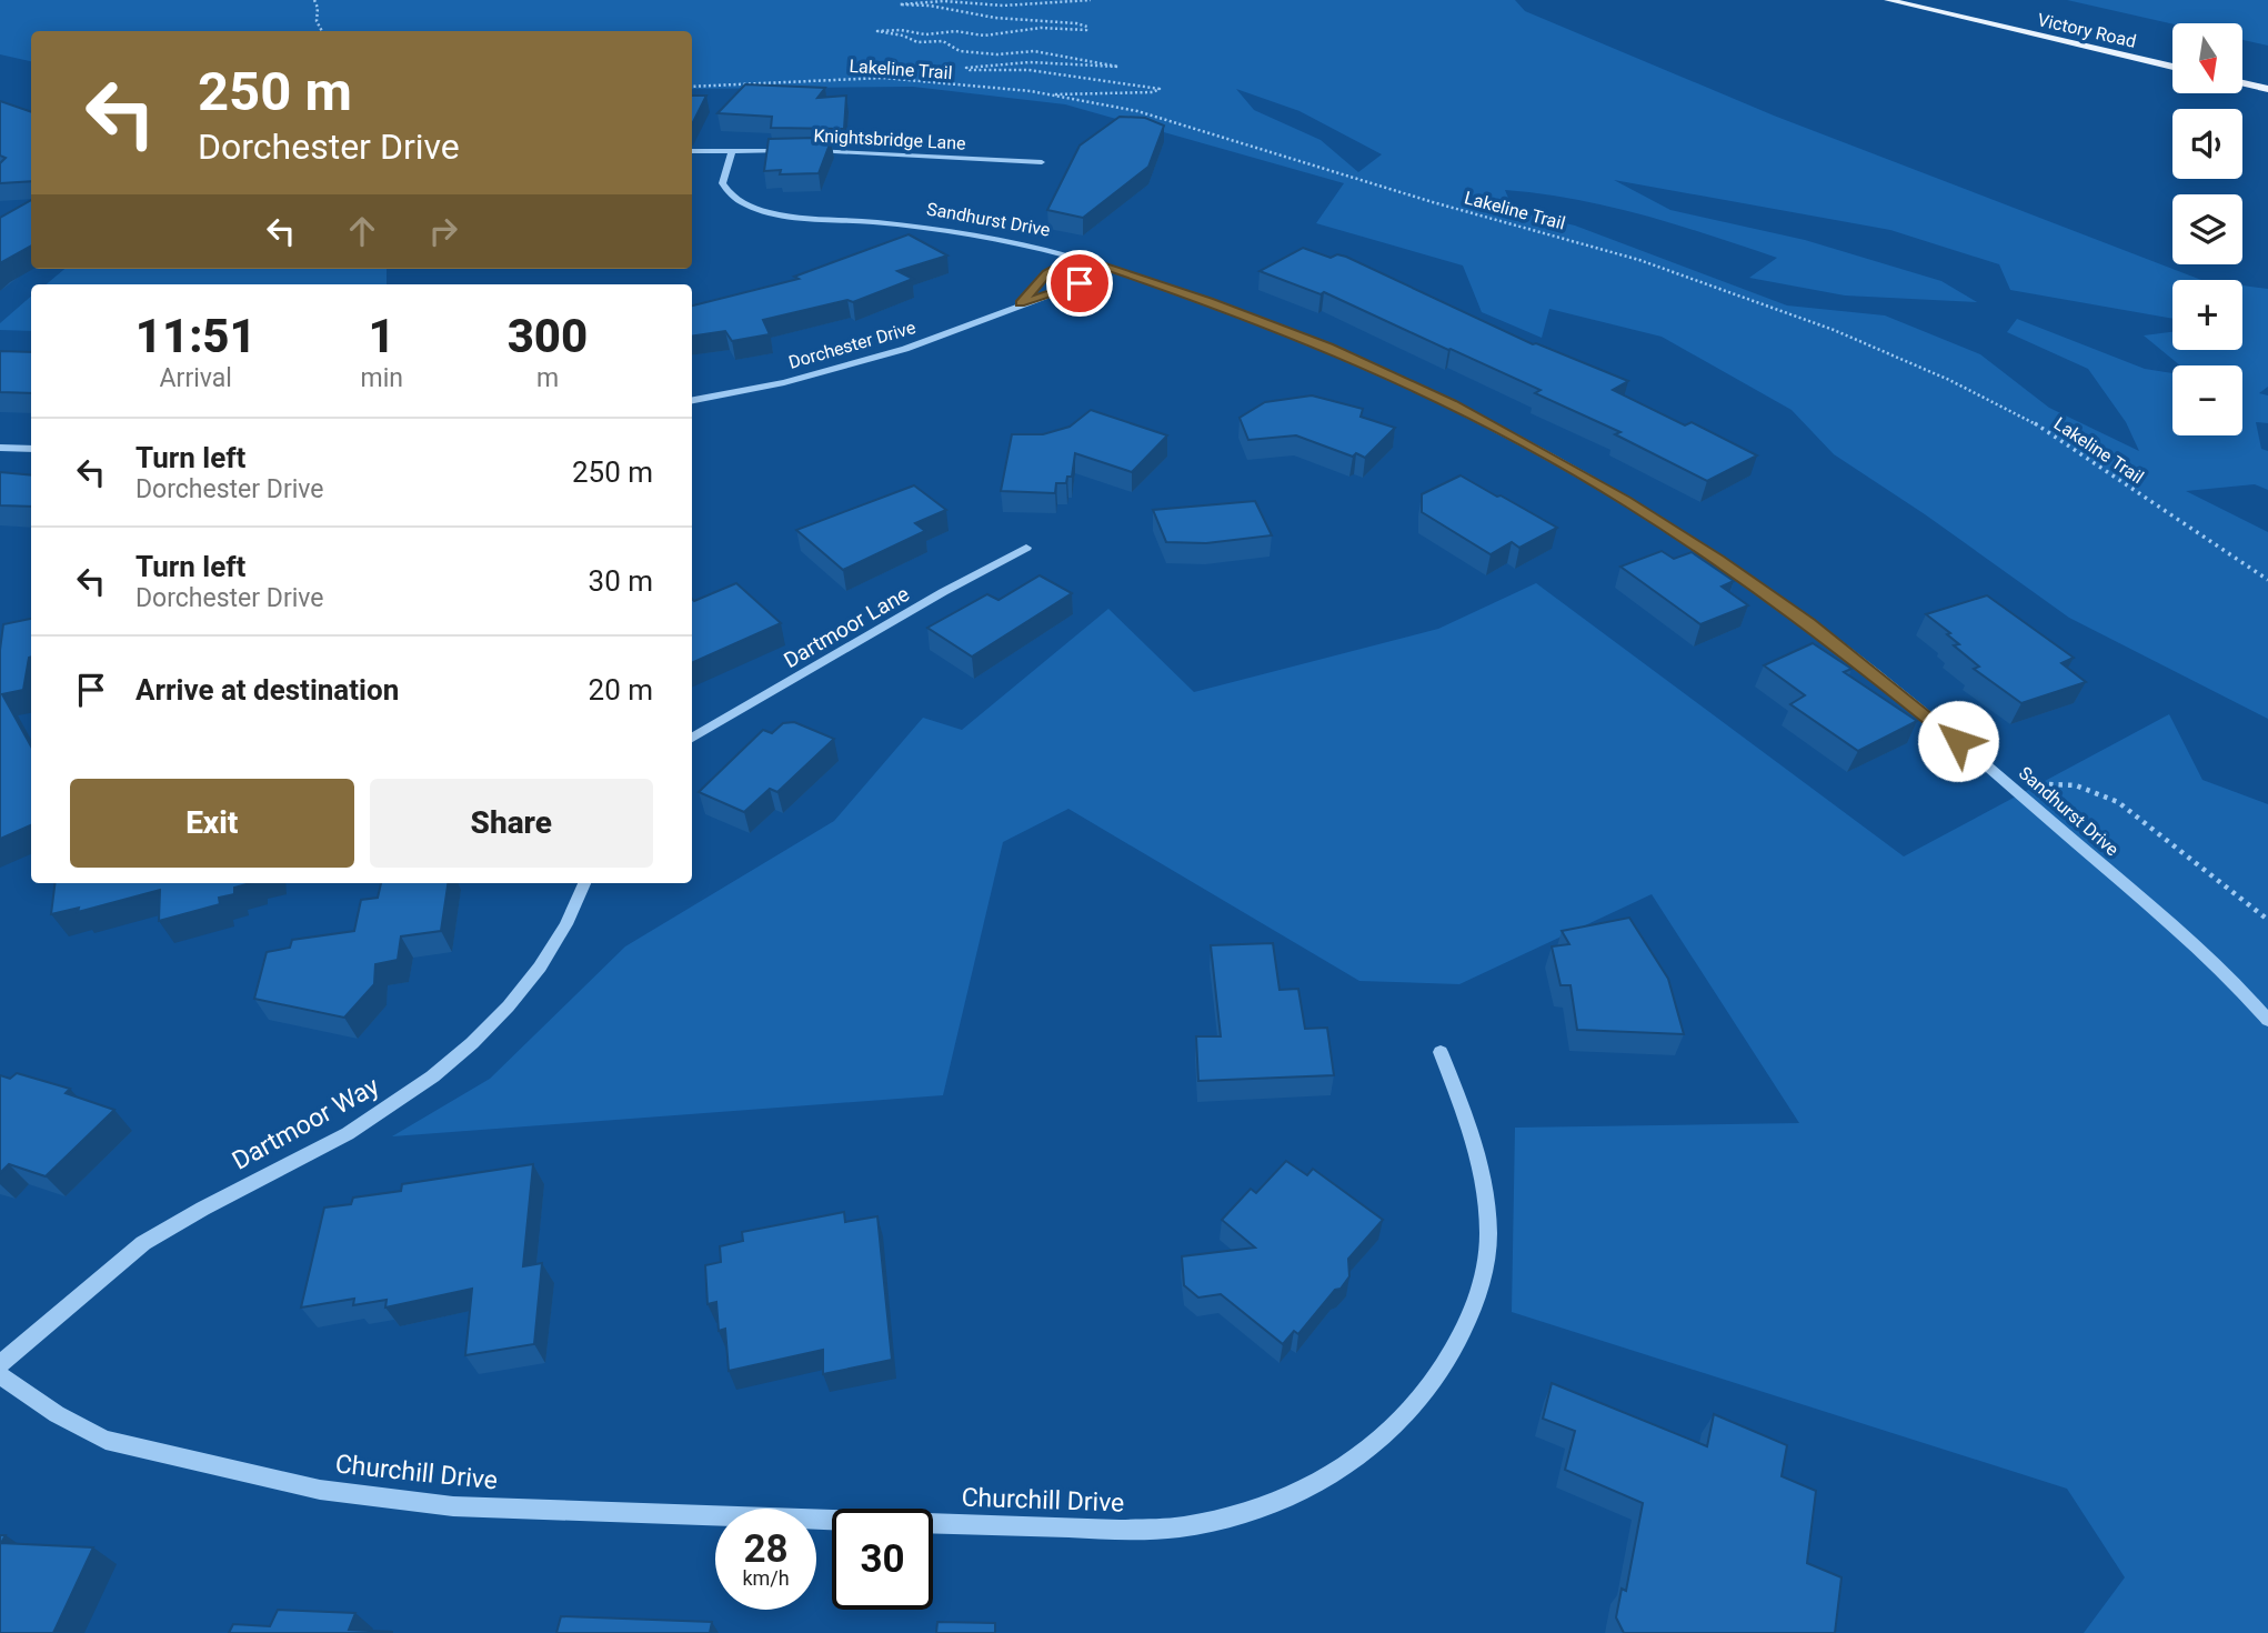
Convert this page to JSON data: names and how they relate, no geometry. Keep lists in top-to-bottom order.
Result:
{
  "streets": {
    "main road": ["Victory Road"],
    "street": [
      "Knightsbridge Lane",
      "Sandhurst Drive",
      "Dorchester Drive",
      "Dartmoor Lane",
      "Dartmoor Way",
      "Churchill Drive"
    ],
    "path": ["Lakeline Trail"]
  },
  "crossings": [
    ["Knightsbridge Lane", "Sandhurst Drive"],
    ["Sandhurst Drive", "Dorchester Drive"]
  ],
  "north": "bottom",
  "page": {
    "map_buttons": ["+", "−"],
    "turn": ["250 m", "Dorchester Drive"],
    "eta": [
      "11:51",
      "Arrival",
      "1",
      "min",
      "300",
      "m"
    ],
    "list": [
      {
        "name": "Turn left",
        "note": "Dorchester Drive",
        "value": "250 m"
      },
      {
        "name": "Turn left",
        "note": "Dorchester Drive",
        "value": "30 m"
      },
      {
        "name": "Arrive at destination",
        "value": "20 m"
      }
    ],
    "buttons": ["Exit", "Share"],
    "speed": "28 km/h",
    "limit": "30"
  }
}
